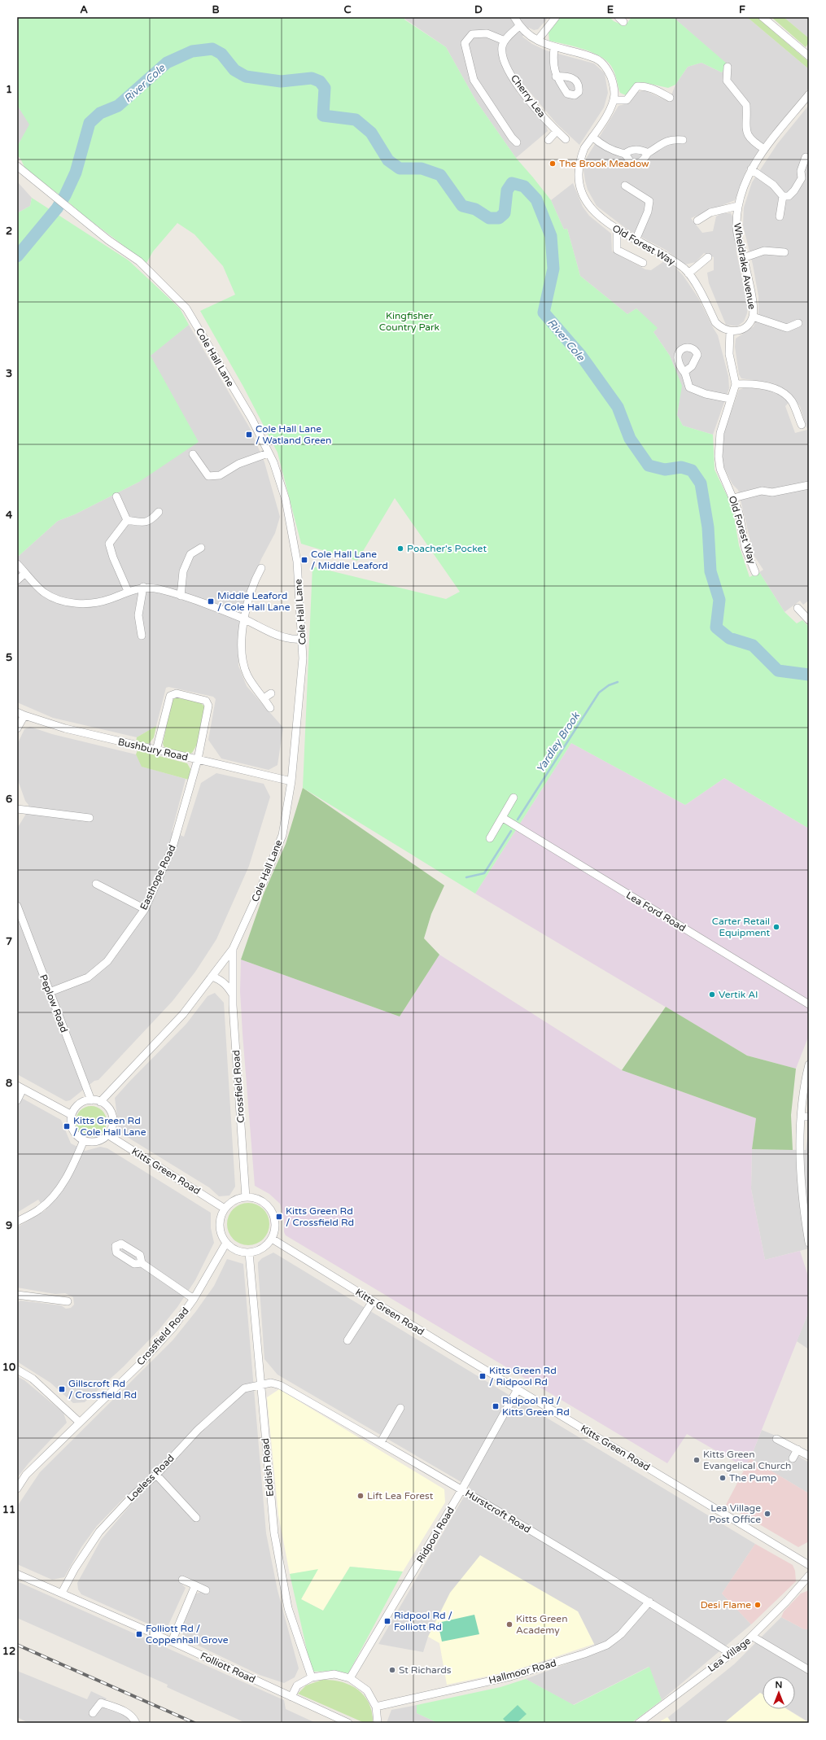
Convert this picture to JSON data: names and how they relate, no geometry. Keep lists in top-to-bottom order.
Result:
{
  "streets": {
    "street": [
      "Cherry Lea",
      "Old Forest Way",
      "Wheldrake Avenue",
      "Cole Hall Lane",
      "Bushbury Road",
      "Easthope Road",
      "Lea Ford Road",
      "Peplow Road",
      "Crossfield Road",
      "Kitts Green Road",
      "Eddish Road",
      "Loeless Road",
      "Hurstcroft Road",
      "Ridpool Road",
      "Lea Village",
      "Folliott Road",
      "Hallmoor Road"
    ]
  },
  "crossings": [
    ["Old Forest Way", "Wheldrake Avenue"],
    ["Cole Hall Lane", "Bushbury Road"],
    ["Cole Hall Lane", "Peplow Road"],
    ["Cole Hall Lane", "Crossfield Road"],
    ["Cole Hall Lane", "Kitts Green Road"],
    ["Bushbury Road", "Easthope Road"],
    ["Easthope Road", "Peplow Road"],
    ["Peplow Road", "Kitts Green Road"],
    ["Crossfield Road", "Kitts Green Road"],
    ["Crossfield Road", "Eddish Road"],
    ["Kitts Green Road", "Eddish Road"],
    ["Kitts Green Road", "Ridpool Road"],
    ["Eddish Road", "Loeless Road"],
    ["Eddish Road", "Hurstcroft Road"],
    ["Loeless Road", "Hurstcroft Road"],
    ["Loeless Road", "Folliott Road"],
    ["Hurstcroft Road", "Ridpool Road"],
    ["Hurstcroft Road", "Lea Village"],
    ["Hurstcroft Road", "Hallmoor Road"]
  ],
  "water": ["River Cole", "Yardley Brook"],
  "parks": ["Kingfisher Country Park"],
  "places": {
    "other": [
      "The Brook Meadow",
      "Poacher's Pocket",
      "Carter Retail Equipment",
      "Vertik Al",
      "Kitts Green Evangelical Church",
      "The Pump",
      "Lift Lea Forest",
      "Lea Village Post Office",
      "Desi Flame",
      "Kitts Green Academy",
      "St Richards"
    ],
    "transit": [
      "Cole Hall Lane / Watland Green",
      "Cole Hall Lane / Middle Leaford",
      "Middle Leaford / Cole Hall Lane",
      "Kitts Green Rd / Cole Hall Lane",
      "Kitts Green Rd / Crossfield Rd",
      "Kitts Green Rd / Ridpool Rd",
      "Gillscroft Rd / Crossfield Rd",
      "Ridpool Rd / Kitts Green Rd",
      "Ridpool Rd / Folliott Rd",
      "Folliott Rd / Coppenhall Grove"
    ]
  },
  "north": "top",
  "grid": {
    "columns": [
      "A",
      "B",
      "C",
      "D",
      "E",
      "F"
    ],
    "rows": [
      "1",
      "2",
      "3",
      "4",
      "5",
      "6",
      "7",
      "8",
      "9",
      "10",
      "11",
      "12"
    ]
  }
}
